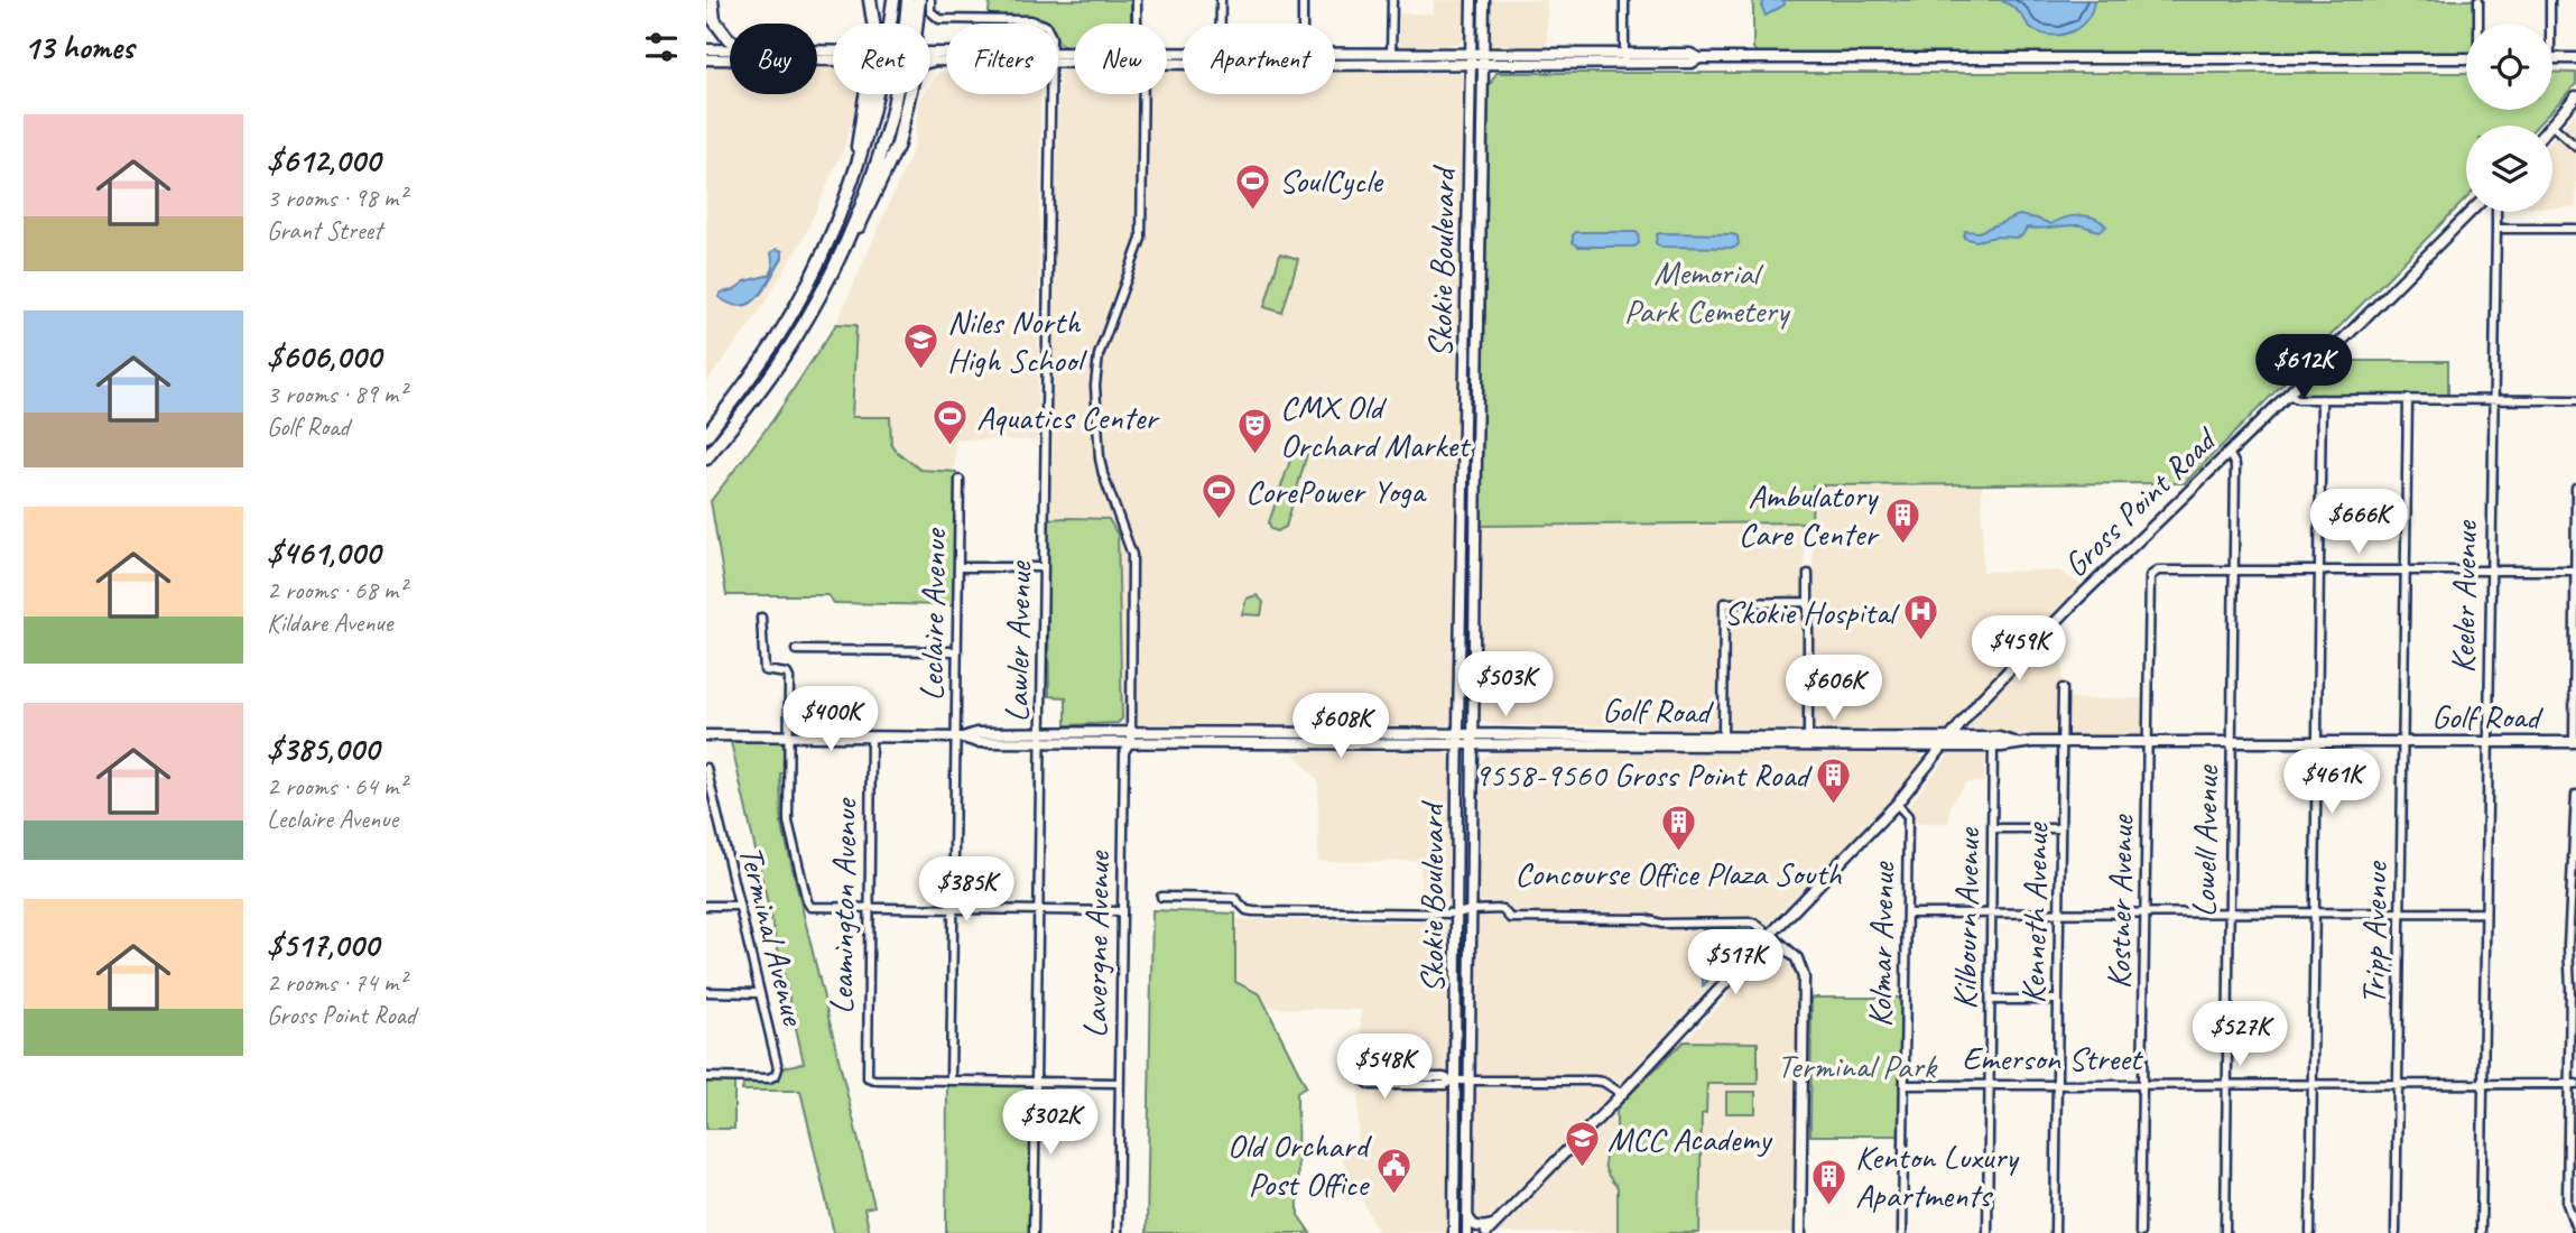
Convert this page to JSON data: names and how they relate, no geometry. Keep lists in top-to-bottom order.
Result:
{
  "streets": {
    "main road": ["Skokie Boulevard", "Gross Point Road", "Golf Road"],
    "street": [
      "Keeler Avenue",
      "Leclaire Avenue",
      "Lawler Avenue",
      "Lowell Avenue",
      "Kostner Avenue",
      "Leamington Avenue",
      "Kenneth Avenue",
      "Kilbourn Avenue",
      "Tripp Avenue",
      "Terminal Avenue",
      "Lavergne Avenue",
      "Kolmar Avenue",
      "Emerson Street"
    ]
  },
  "crossings": [
    ["Skokie Boulevard", "Golf Road"],
    ["Gross Point Road", "Golf Road"],
    ["Gross Point Road", "Lowell Avenue"],
    ["Gross Point Road", "Kolmar Avenue"],
    ["Keeler Avenue", "Golf Road"],
    ["Keeler Avenue", "Emerson Street"],
    ["Leclaire Avenue", "Golf Road"],
    ["Leclaire Avenue", "Leamington Avenue"],
    ["Lawler Avenue", "Golf Road"],
    ["Golf Road", "Lowell Avenue"],
    ["Golf Road", "Kostner Avenue"],
    ["Golf Road", "Leamington Avenue"],
    ["Golf Road", "Kenneth Avenue"],
    ["Golf Road", "Kilbourn Avenue"],
    ["Golf Road", "Tripp Avenue"],
    ["Lowell Avenue", "Kostner Avenue"],
    ["Lowell Avenue", "Emerson Street"],
    ["Kostner Avenue", "Emerson Street"],
    ["Kenneth Avenue", "Emerson Street"],
    ["Kilbourn Avenue", "Emerson Street"],
    ["Tripp Avenue", "Emerson Street"],
    ["Kolmar Avenue", "Emerson Street"]
  ],
  "parks": ["Memorial Park Cemetery", "Terminal Park"],
  "places": {
    "sports": ["SoulCycle", "Aquatics Center", "CorePower Yoga"],
    "school or university": ["Niles North High School", "MCC Academy"],
    "theatre": ["CMX Old Orchard Market"],
    "building": [
      "Ambulatory Care Center",
      "9558-9560 Gross Point Road",
      "Concourse Office Plaza South",
      "Kenton Luxury Apartments"
    ],
    "hospital": ["Skokie Hospital"],
    "public building": ["Old Orchard Post Office"]
  },
  "page": {
    "heading": "13 homes",
    "chip": [
      "Buy",
      "Rent",
      "Filters",
      "New",
      "Apartment"
    ],
    "list": [
      {
        "name": "$612,000",
        "note": "3 rooms · 98 m² · Grant Street"
      },
      {
        "name": "$606,000",
        "note": "3 rooms · 89 m² · Golf Road"
      },
      {
        "name": "$461,000",
        "note": "2 rooms · 68 m² · Kildare Avenue"
      },
      {
        "name": "$385,000",
        "note": "2 rooms · 64 m² · Leclaire Avenue"
      },
      {
        "name": "$517,000",
        "note": "2 rooms · 74 m² · Gross Point Road"
      }
    ],
    "price": [
      "$612K",
      "$666K",
      "$459K",
      "$503K",
      "$606K",
      "$400K",
      "$608K",
      "$461K",
      "$385K",
      "$517K",
      "$527K",
      "$548K",
      "$302K"
    ]
  }
}
